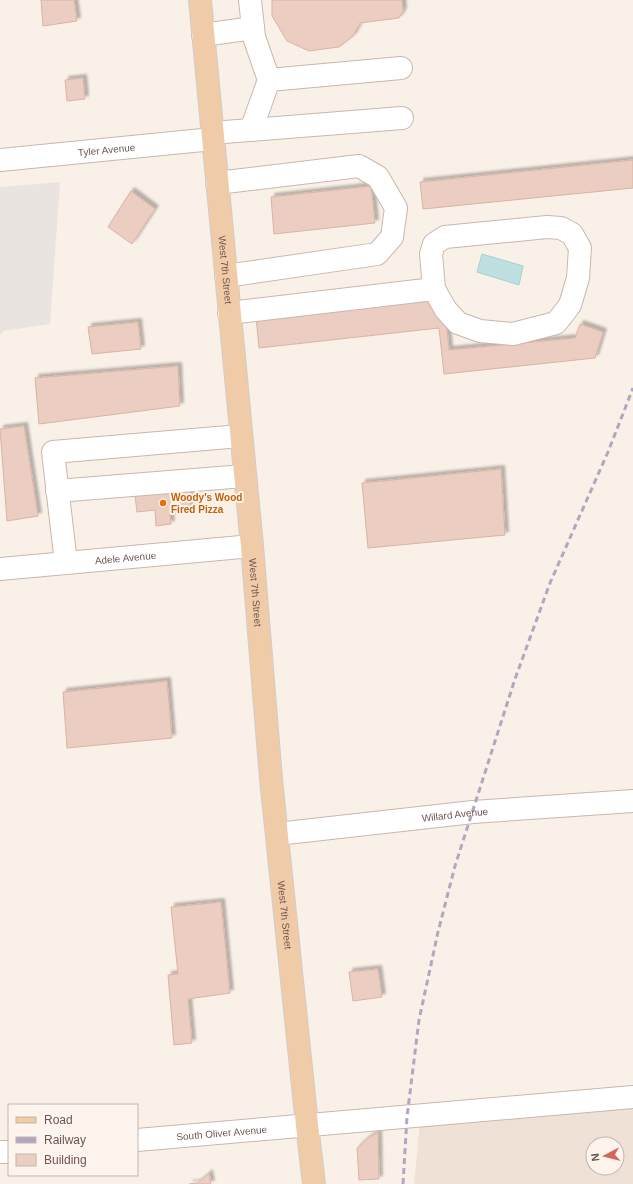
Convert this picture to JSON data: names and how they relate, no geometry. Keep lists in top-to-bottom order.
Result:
{
  "streets": {
    "main road": ["West 7th Street"],
    "street": [
      "Tyler Avenue",
      "Adele Avenue",
      "Willard Avenue",
      "South Oliver Avenue"
    ]
  },
  "crossings": [
    ["Tyler Avenue", "West 7th Street"],
    ["West 7th Street", "Adele Avenue"],
    ["West 7th Street", "Willard Avenue"],
    ["West 7th Street", "South Oliver Avenue"]
  ],
  "places": ["Woody's Wood Fired Pizza"],
  "legend": ["Road", "Railway", "Building"],
  "north": "left"
}
